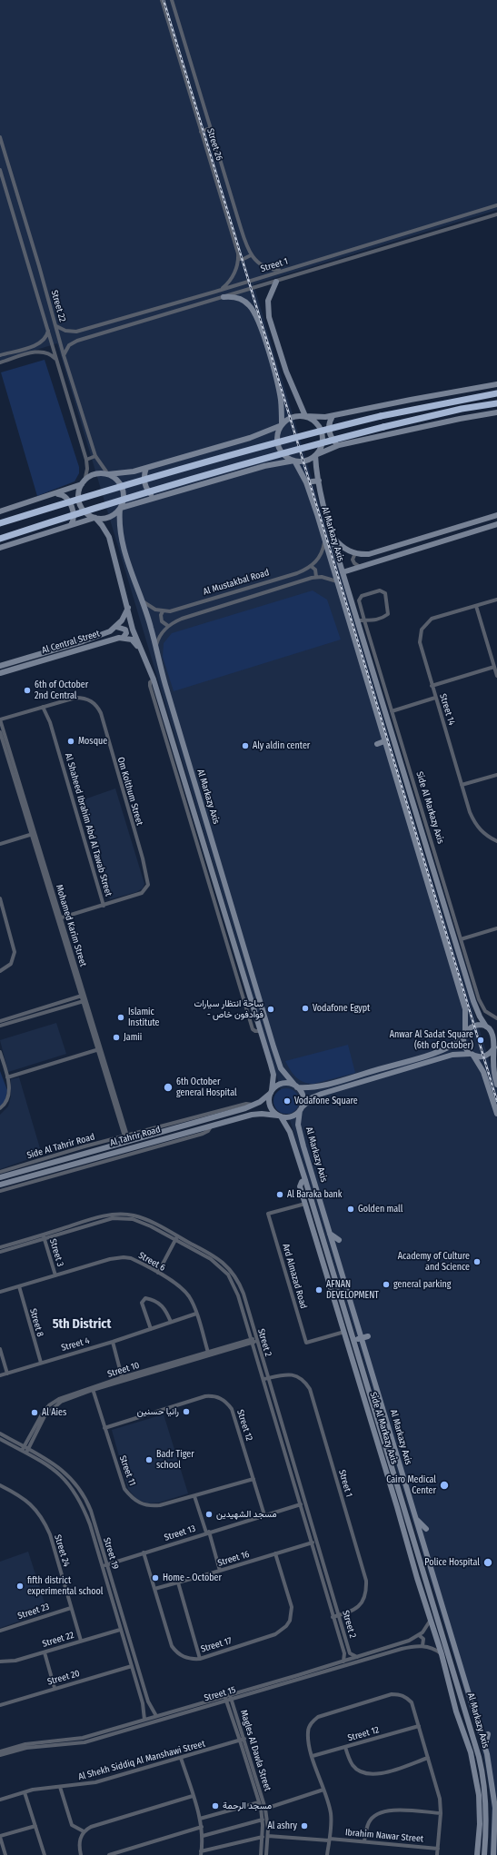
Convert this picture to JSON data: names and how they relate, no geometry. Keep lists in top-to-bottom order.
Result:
{
  "streets": {
    "main road": [
      "Al Markazy Axis",
      "Al Central Street",
      "Side Al Markazy Axis",
      "Al Tahrir Road"
    ],
    "street": [
      "Street 26",
      "Street 1",
      "Street 22",
      "Al Mustakbal Road",
      "Street 14",
      "Om Kolthum Street",
      "Al Shaheed Ibrahim Abd Al Tawab Street",
      "Mohamed Karim Street",
      "Side Al Tahrir Road",
      "Street 3",
      "Street 6",
      "Ard Almazad Road",
      "Street 8",
      "Street 2",
      "Street 4",
      "Street 10",
      "Street 12",
      "Street 11",
      "Street 13",
      "Street 24",
      "Street 19",
      "Street 16",
      "Street 23",
      "Street 17",
      "Street 20",
      "Street 15",
      "Magles Al Dawla Street",
      "Al Shekh Siddiq Al Manshawi Street",
      "Ibrahim Nawar Street"
    ]
  },
  "crossings": [
    ["Street 1", "Street 22"],
    ["Street 1", "Street 2"],
    ["Street 22", "Al Markazy Axis"],
    ["Street 22", "Street 24"],
    ["Street 22", "Street 19"],
    ["Al Markazy Axis", "Al Mustakbal Road"],
    ["Al Markazy Axis", "Side Al Markazy Axis"],
    ["Al Markazy Axis", "Al Tahrir Road"],
    ["Om Kolthum Street", "Al Shaheed Ibrahim Abd Al Tawab Street"],
    ["Om Kolthum Street", "Mohamed Karim Street"],
    ["Side Al Markazy Axis", "Ard Almazad Road"],
    ["Side Al Markazy Axis", "Street 15"],
    ["Mohamed Karim Street", "Side Al Tahrir Road"],
    ["Al Tahrir Road", "Side Al Tahrir Road"],
    ["Street 3", "Street 6"],
    ["Street 3", "Street 2"],
    ["Street 6", "Street 8"],
    ["Street 6", "Street 4"],
    ["Street 6", "Street 10"],
    ["Street 8", "Street 4"],
    ["Street 2", "Street 10"],
    ["Street 2", "Street 13"],
    ["Street 2", "Street 16"],
    ["Street 2", "Street 15"],
    ["Street 10", "Street 11"],
    ["Street 10", "Street 19"],
    ["Street 12", "Street 11"],
    ["Street 12", "Street 13"],
    ["Street 13", "Street 19"],
    ["Street 13", "Street 17"],
    ["Street 24", "Street 23"],
    ["Street 19", "Street 20"],
    ["Street 19", "Street 15"],
    ["Street 16", "Street 17"],
    ["Street 15", "Magles Al Dawla Street"],
    ["Magles Al Dawla Street", "Al Shekh Siddiq Al Manshawi Street"],
    ["Magles Al Dawla Street", "Ibrahim Nawar Street"]
  ],
  "districts": ["5th District"],
  "places": [
    "6th of October 2nd Central",
    "Mosque",
    "Aly aldin center",
    "Vodafone Egypt",
    "ساحة انتظار سيارات - فوادفون خاص",
    "Islamic Institute",
    "Jamii",
    "Anwar Al Sadat Square (6th of October)",
    "6th October general Hospital",
    "Vodafone Square",
    "Al Baraka bank",
    "Golden mall",
    "Academy of Culture and Science",
    "general parking",
    "AFNAN DEVELOPMENT",
    "رانيا حسنين",
    "Al Aies",
    "Badr Tiger school",
    "Cairo Medical Center",
    "مسجد الشهيدين",
    "Police Hospital",
    "Home - October",
    "fifth district experimental school",
    "مسجد الرحمة",
    "Al ashry"
  ]
}
